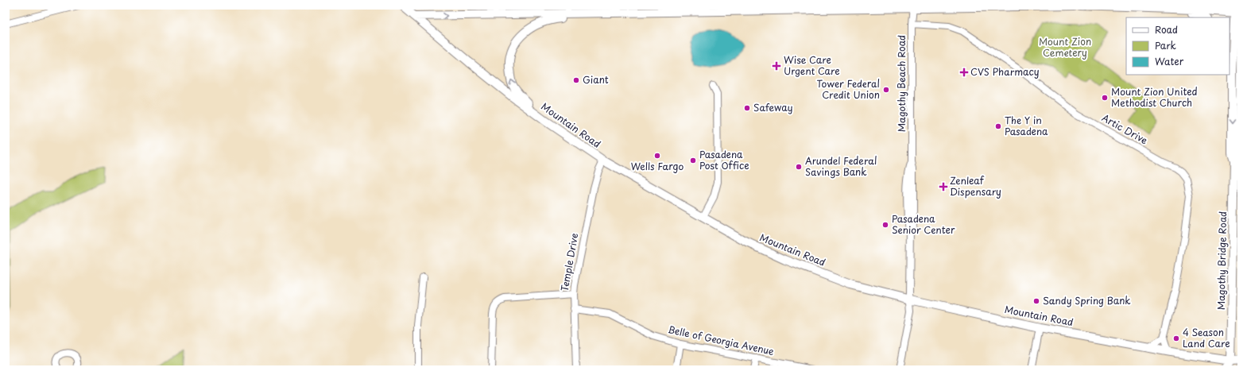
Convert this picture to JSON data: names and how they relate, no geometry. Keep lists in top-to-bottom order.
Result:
{
  "streets": {
    "main road": ["Mountain Road", "Magothy Bridge Road"],
    "street": [
      "Magothy Beach Road",
      "Artic Drive",
      "Temple Drive",
      "Belle of Georgia Avenue"
    ]
  },
  "crossings": [
    ["Magothy Beach Road", "Mountain Road"],
    ["Magothy Beach Road", "Artic Drive"],
    ["Mountain Road", "Artic Drive"],
    ["Mountain Road", "Magothy Bridge Road"],
    ["Mountain Road", "Temple Drive"],
    ["Temple Drive", "Belle of Georgia Avenue"]
  ],
  "parks": ["Mount Zion Cemetery"],
  "places": {
    "health": ["Wise Care Urgent Care", "CVS Pharmacy", "Zenleaf Dispensary"],
    "other": [
      "Giant",
      "Tower Federal Credit Union",
      "Mount Zion United Methodist Church",
      "Safeway",
      "The Y in Pasadena",
      "Wells Fargo",
      "Pasadena Post Office",
      "Arundel Federal Savings Bank",
      "Pasadena Senior Center",
      "Sandy Spring Bank",
      "4 Season Land Care"
    ]
  },
  "legend": ["Road", "Park", "Water"]
}
